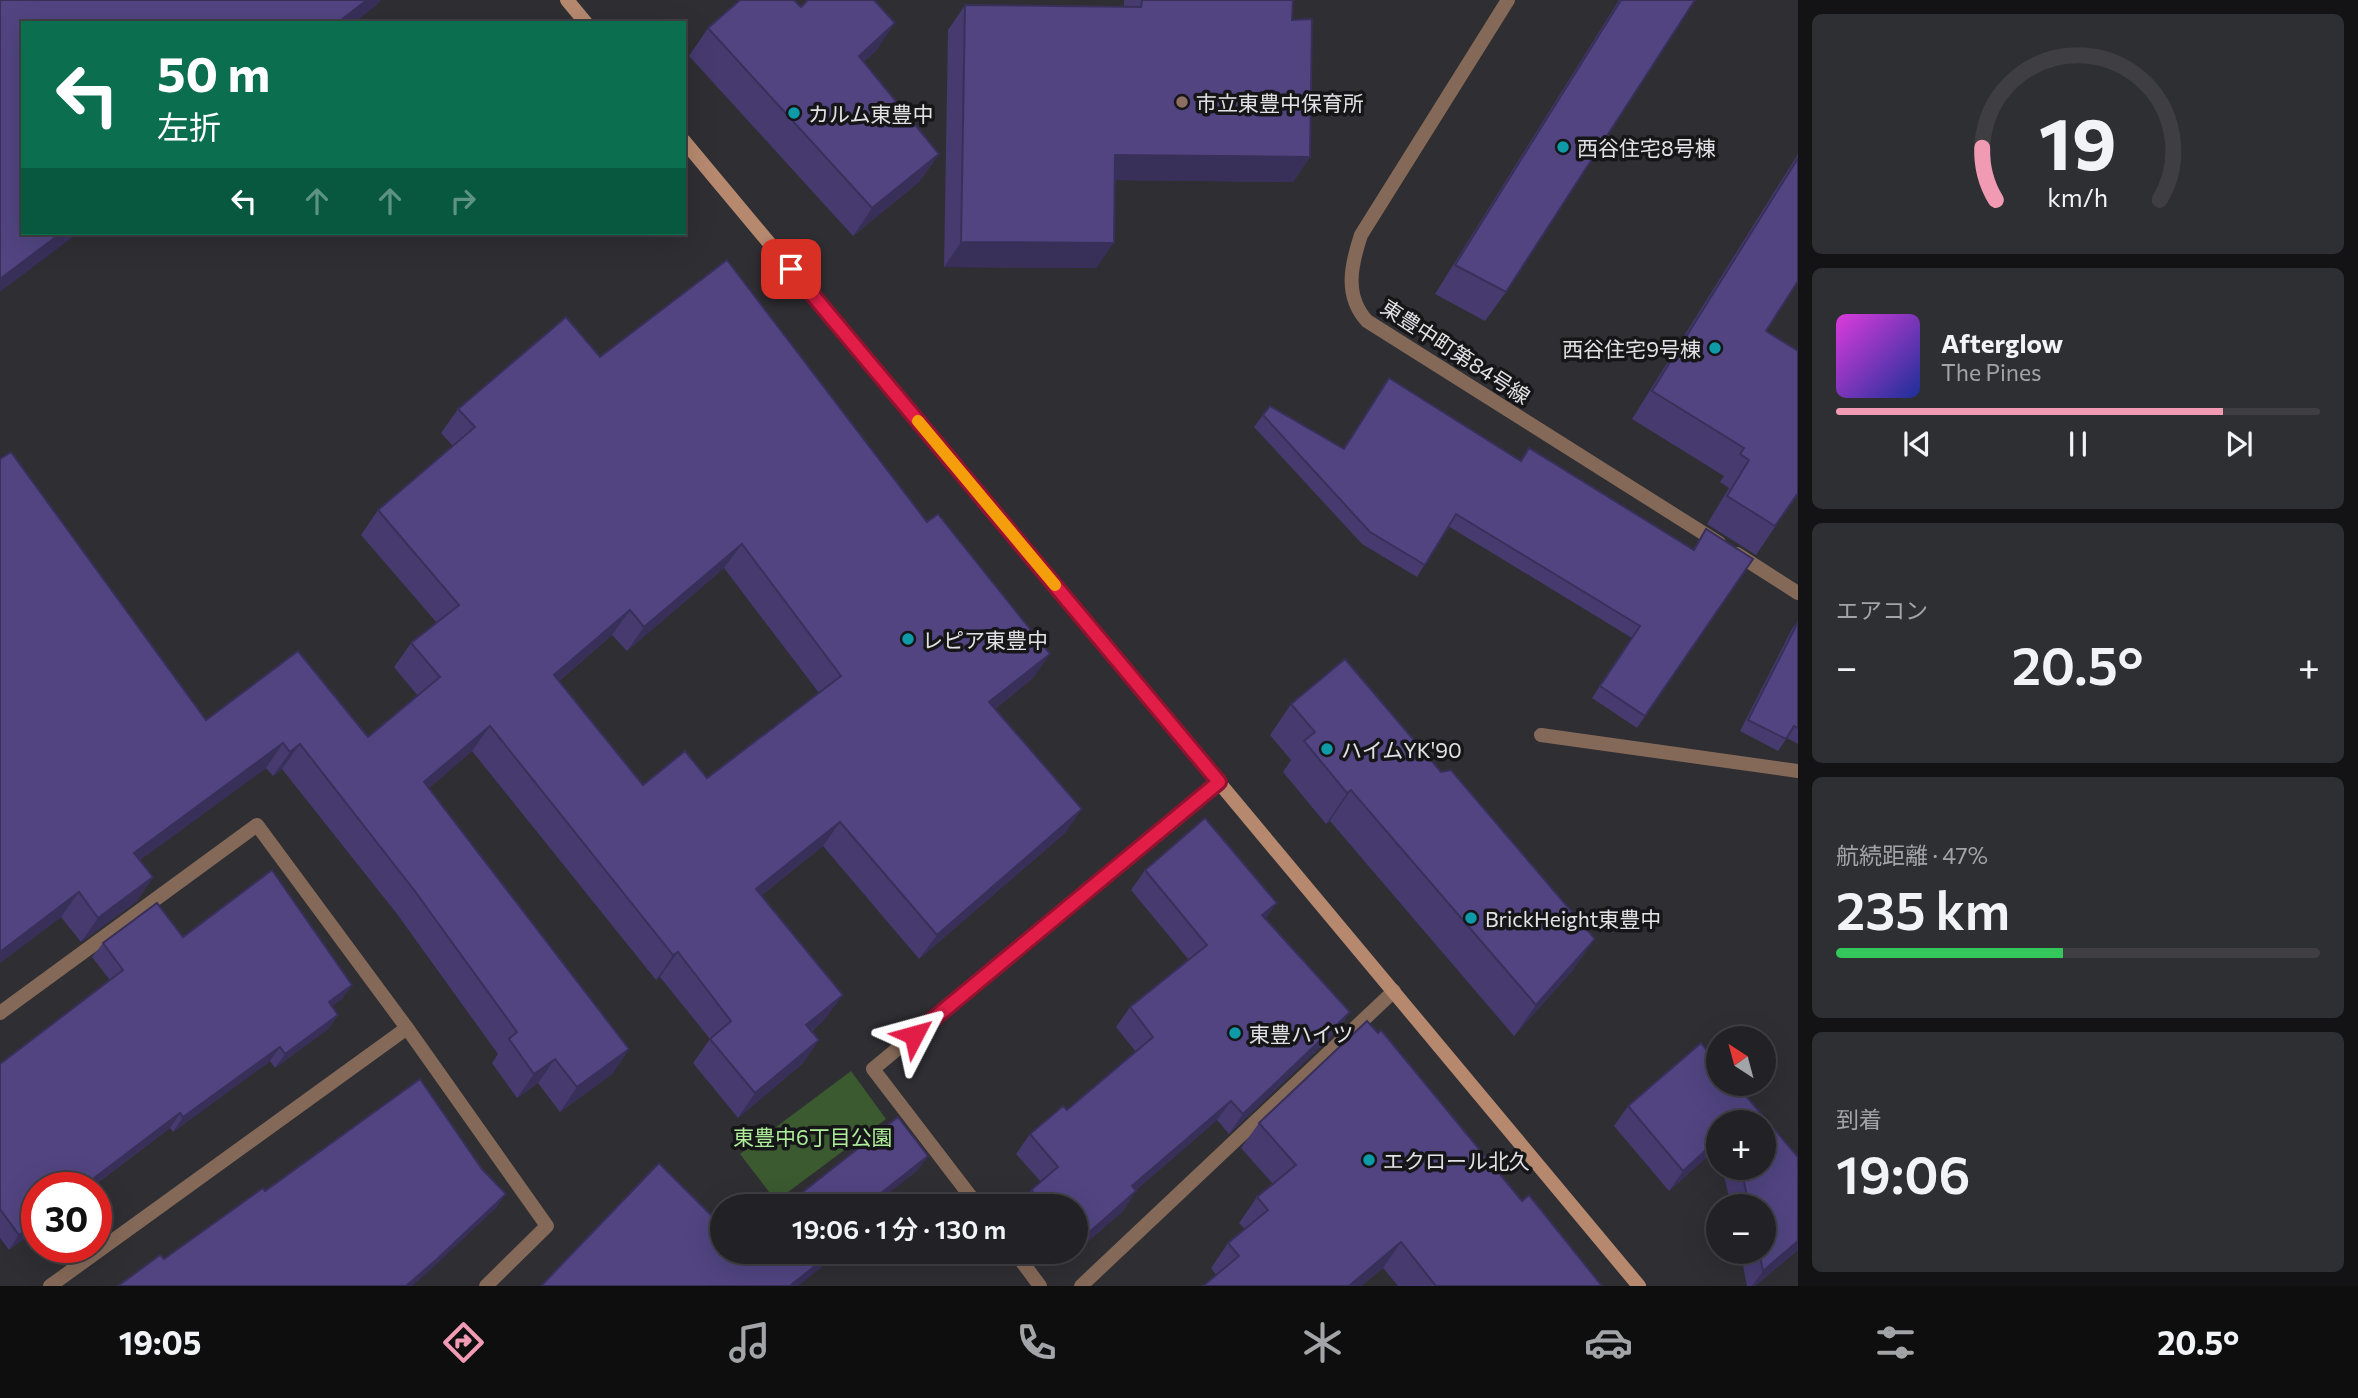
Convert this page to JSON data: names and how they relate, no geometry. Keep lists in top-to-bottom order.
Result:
{
  "streets": {
    "street": ["東豊中町第84号線"]
  },
  "parks": ["東豊中6丁目公園"],
  "places": [
    "市立東豊中保育所",
    "カルム東豊中",
    "西谷住宅8号棟",
    "西谷住宅9号棟",
    "レピア東豊中",
    "ハイムYK'90",
    "BrickHeight東豊中",
    "東豊ハイツ",
    "エクロール北久"
  ],
  "north": "top left",
  "page": {
    "turn": ["50 m", "左折"],
    "song": ["Afterglow", "The Pines"],
    "tile": [
      "エアコン",
      ["航続距離 · 47%", "235 km"],
      ["到着", "19:06"]
    ],
    "heat": ["−", "20.5°", "+"],
    "map_buttons": ["+", "−"],
    "limit": "30",
    "trip": "19:06 · 1 分 · 130 m",
    "tabs": ["19:05", "20.5°"],
    "gauge": ["19", "km/h"]
  }
}
